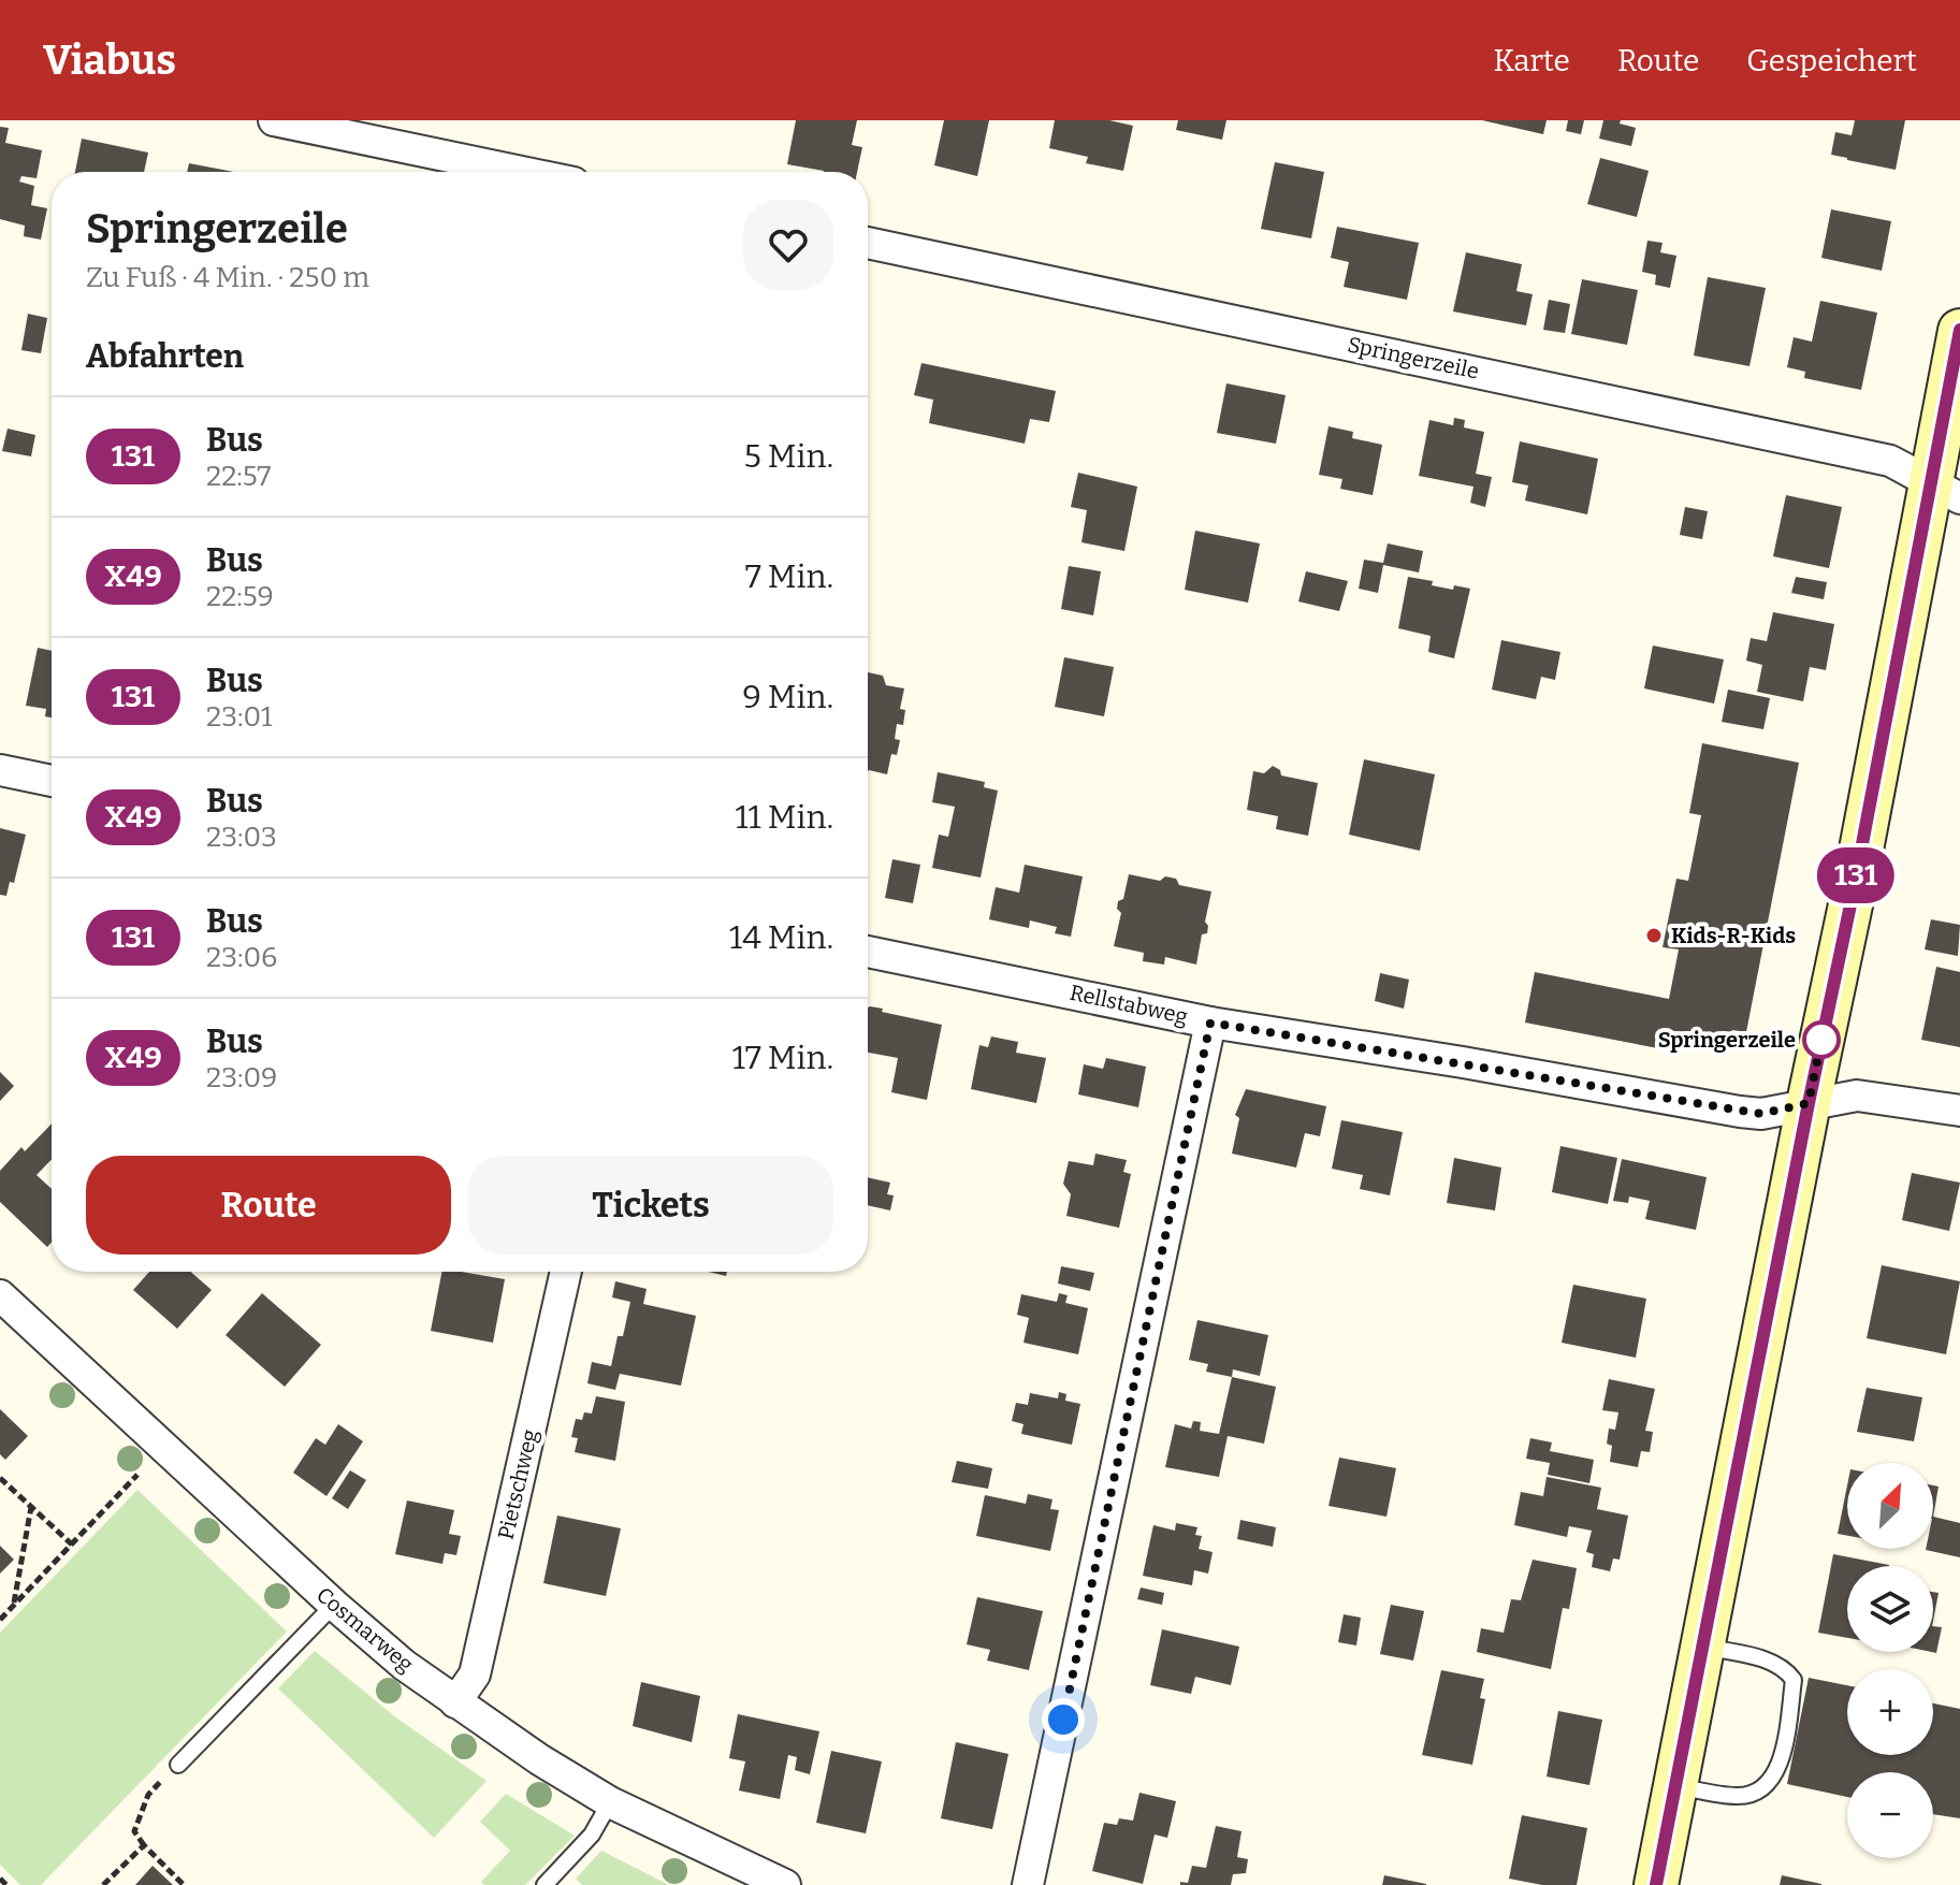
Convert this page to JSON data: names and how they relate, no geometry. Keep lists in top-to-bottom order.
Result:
{
  "streets": {
    "street": [
      "Springerzeile",
      "Rellstabweg",
      "Pietschweg",
      "Cosmarweg"
    ]
  },
  "crossings": [
    ["Pietschweg", "Cosmarweg"]
  ],
  "places": ["Kids-R-Kids", "Springerzeile"],
  "lines": ["bus line 131"],
  "north": "top right",
  "page": {
    "header": "Viabus",
    "nav": ["Karte", "Route", "Gespeichert"],
    "on_map": "131",
    "heading": [
      ["Springerzeile", "Zu Fuß · 4 Min. · 250 m"],
      "Abfahrten"
    ],
    "list": [
      {
        "mark": "131",
        "name": "Bus",
        "note": "22:57",
        "value": "5 Min."
      },
      {
        "mark": "X49",
        "name": "Bus",
        "note": "22:59",
        "value": "7 Min."
      },
      {
        "mark": "131",
        "name": "Bus",
        "note": "23:01",
        "value": "9 Min."
      },
      {
        "mark": "X49",
        "name": "Bus",
        "note": "23:03",
        "value": "11 Min."
      },
      {
        "mark": "131",
        "name": "Bus",
        "note": "23:06",
        "value": "14 Min."
      },
      {
        "mark": "X49",
        "name": "Bus",
        "note": "23:09",
        "value": "17 Min."
      }
    ],
    "buttons": ["Route", "Tickets"],
    "map_buttons": ["+", "−"]
  }
}
